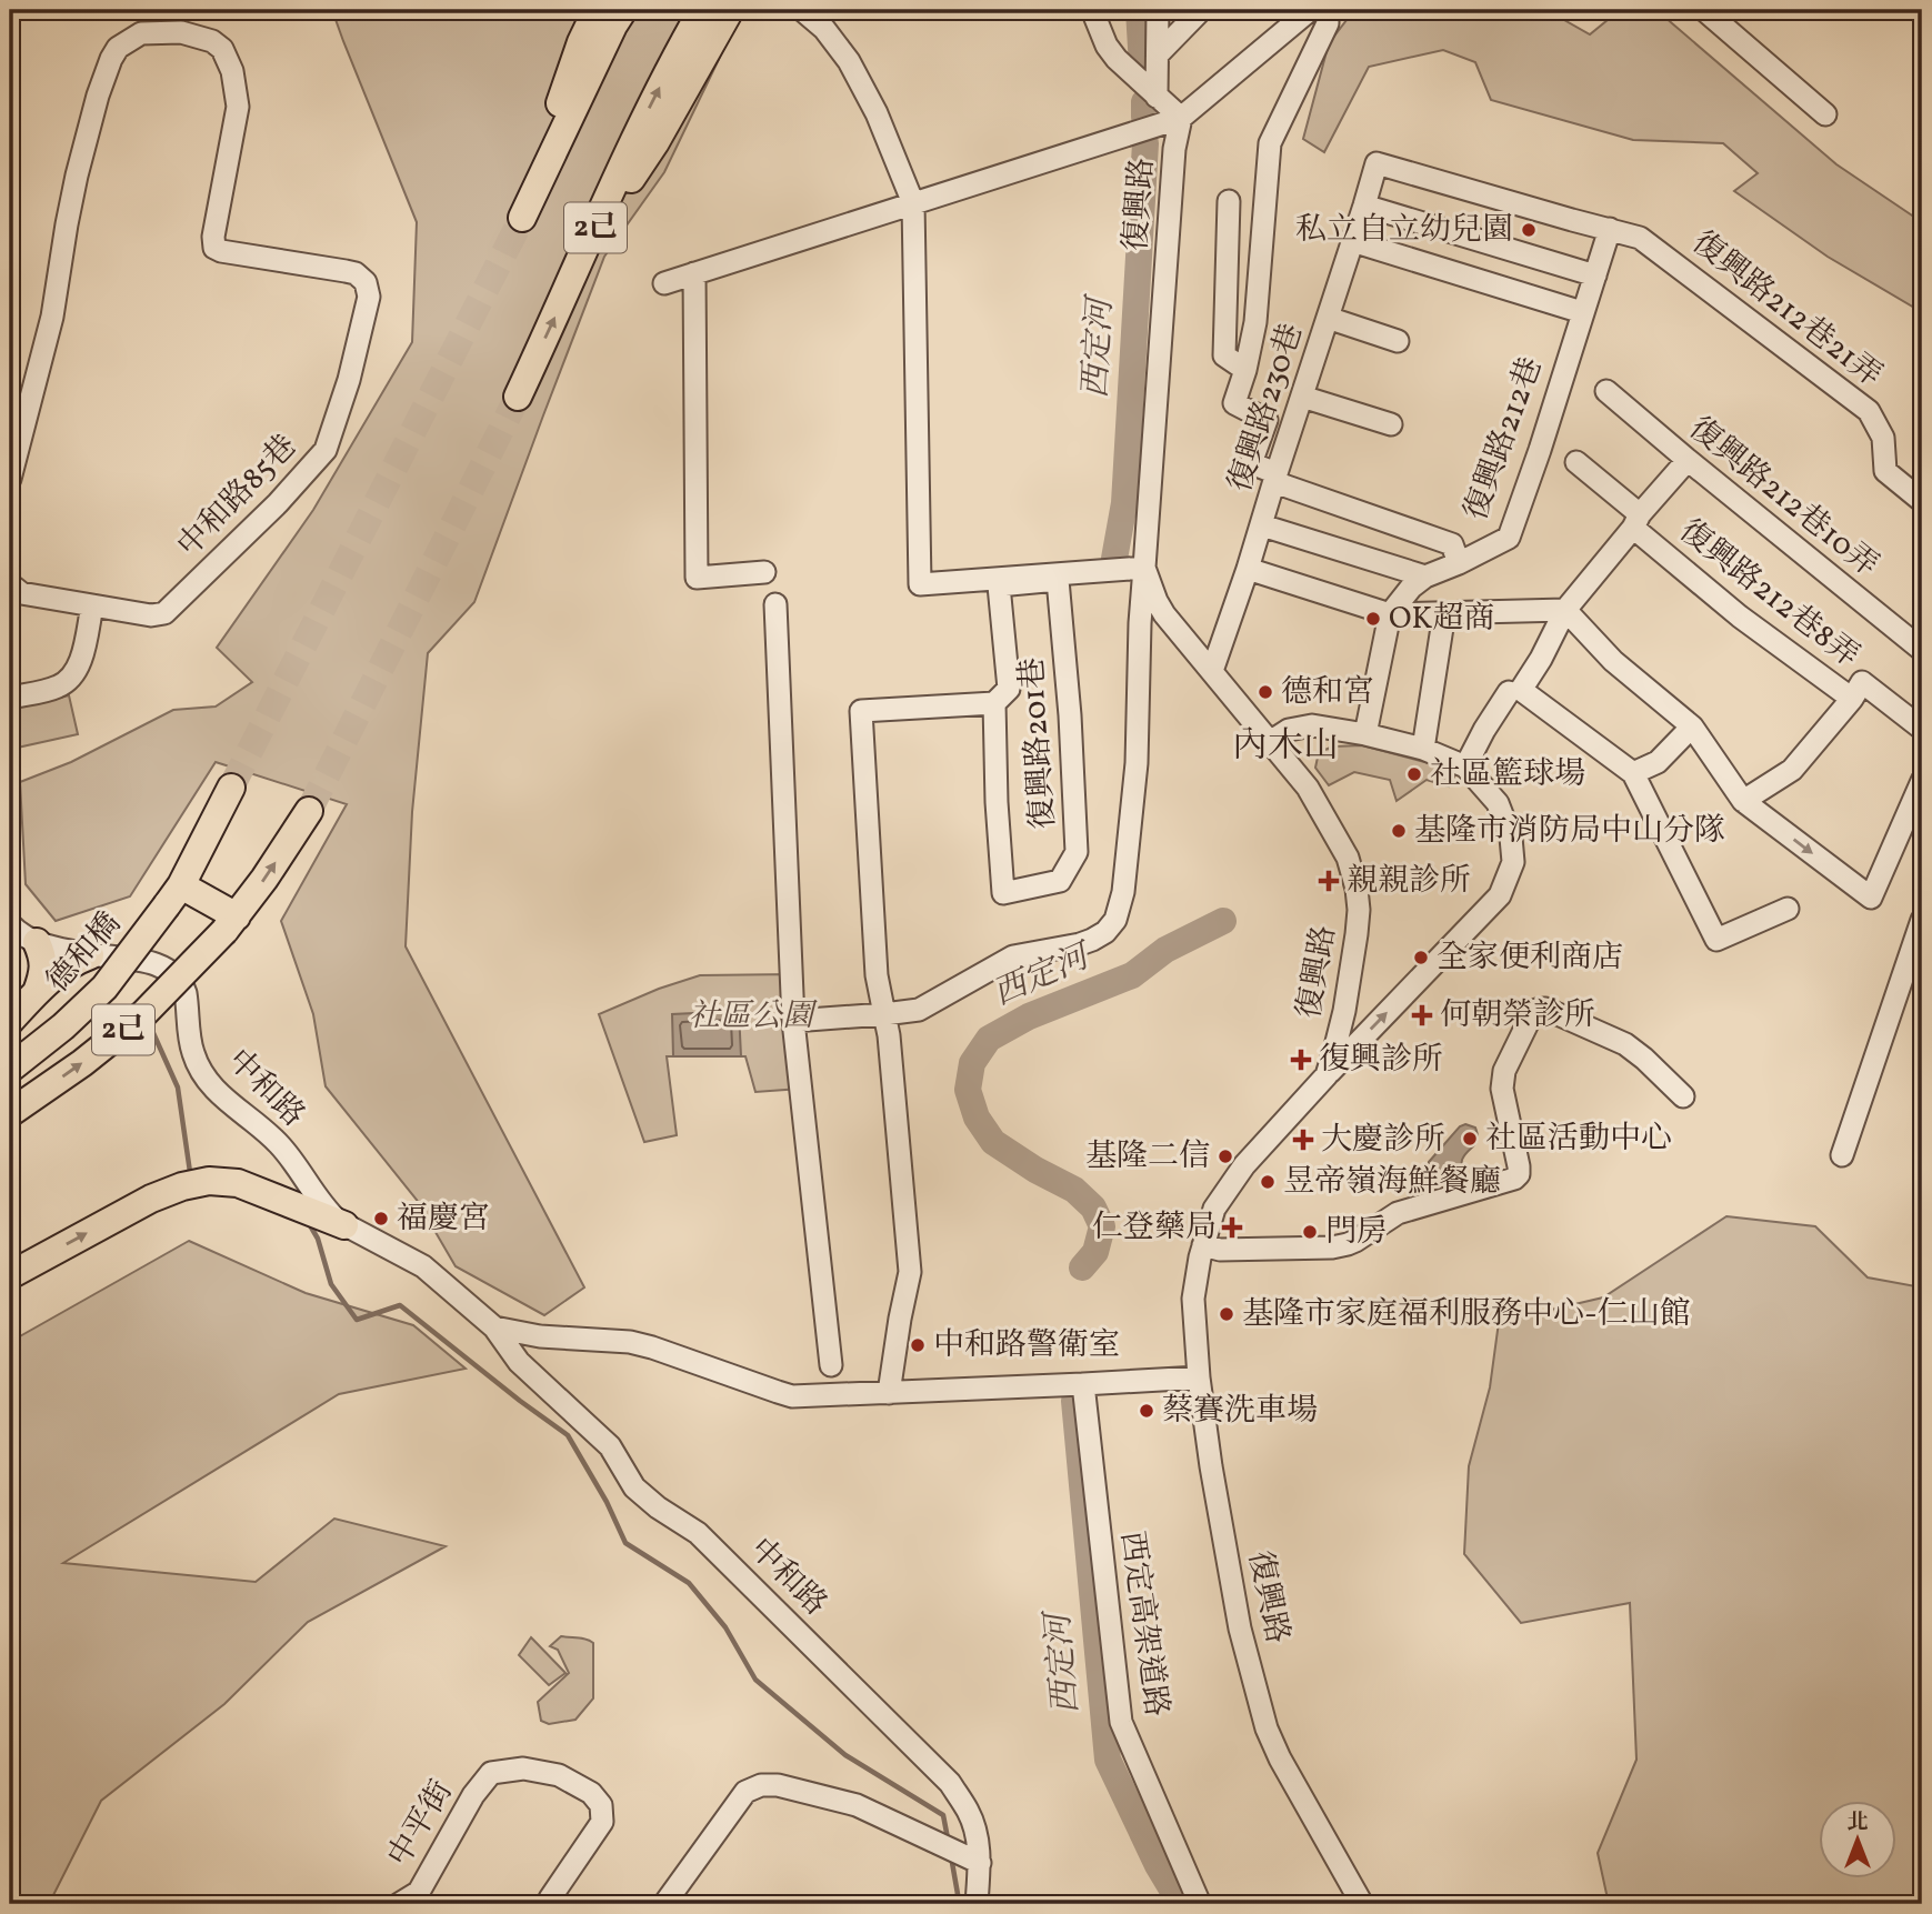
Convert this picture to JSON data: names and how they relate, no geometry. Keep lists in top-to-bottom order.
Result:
{
  "streets": {
    "main road": ["2己", "德和橋"],
    "street": [
      "復興路",
      "復興路212巷21弄",
      "復興路230巷",
      "復興路212巷",
      "中和路85巷",
      "復興路212巷10弄",
      "復興路212巷8弄",
      "復興路201巷",
      "中和路",
      "西定高架道路",
      "中平街"
    ]
  },
  "crossings": [
    ["復興路", "復興路230巷"],
    ["2己", "德和橋"],
    ["復興路212巷21弄", "復興路230巷"],
    ["復興路212巷21弄", "復興路212巷"]
  ],
  "districts": ["內木山"],
  "water": ["西定河"],
  "parks": ["社區公園"],
  "places": {
    "other": [
      "私立自立幼兒園",
      "OK超商",
      "德和宮",
      "社區籃球場",
      "基隆市消防局中山分隊",
      "全家便利商店",
      "社區活動中心",
      "基隆二信",
      "昱帝嶺海鮮餐廳",
      "福慶宮",
      "門房",
      "基隆市家庭福利服務中心-仁山館",
      "中和路警衛室",
      "蔡賽洗車場"
    ],
    "health": [
      "親親診所",
      "何朝榮診所",
      "復興診所",
      "大慶診所",
      "仁登藥局"
    ]
  },
  "north": "top"
}
